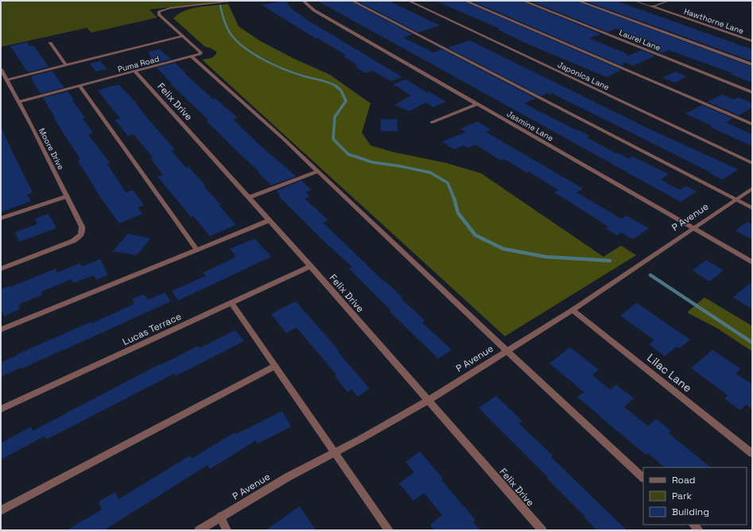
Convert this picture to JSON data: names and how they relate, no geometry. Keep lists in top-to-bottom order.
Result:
{
  "streets": {
    "street": [
      "Hawthorne Lane",
      "Laurel Lane",
      "Puma Road",
      "Japonica Lane",
      "Felix Drive",
      "Jasmine Lane",
      "Moore Drive",
      "P Avenue",
      "Lucas Terrace",
      "Lilac Lane"
    ]
  },
  "crossings": [
    ["Puma Road", "Felix Drive"],
    ["Puma Road", "Moore Drive"],
    ["Felix Drive", "P Avenue"],
    ["Felix Drive", "Lucas Terrace"],
    ["Jasmine Lane", "P Avenue"],
    ["P Avenue", "Lilac Lane"]
  ],
  "legend": ["Road", "Park", "Building"]
}
